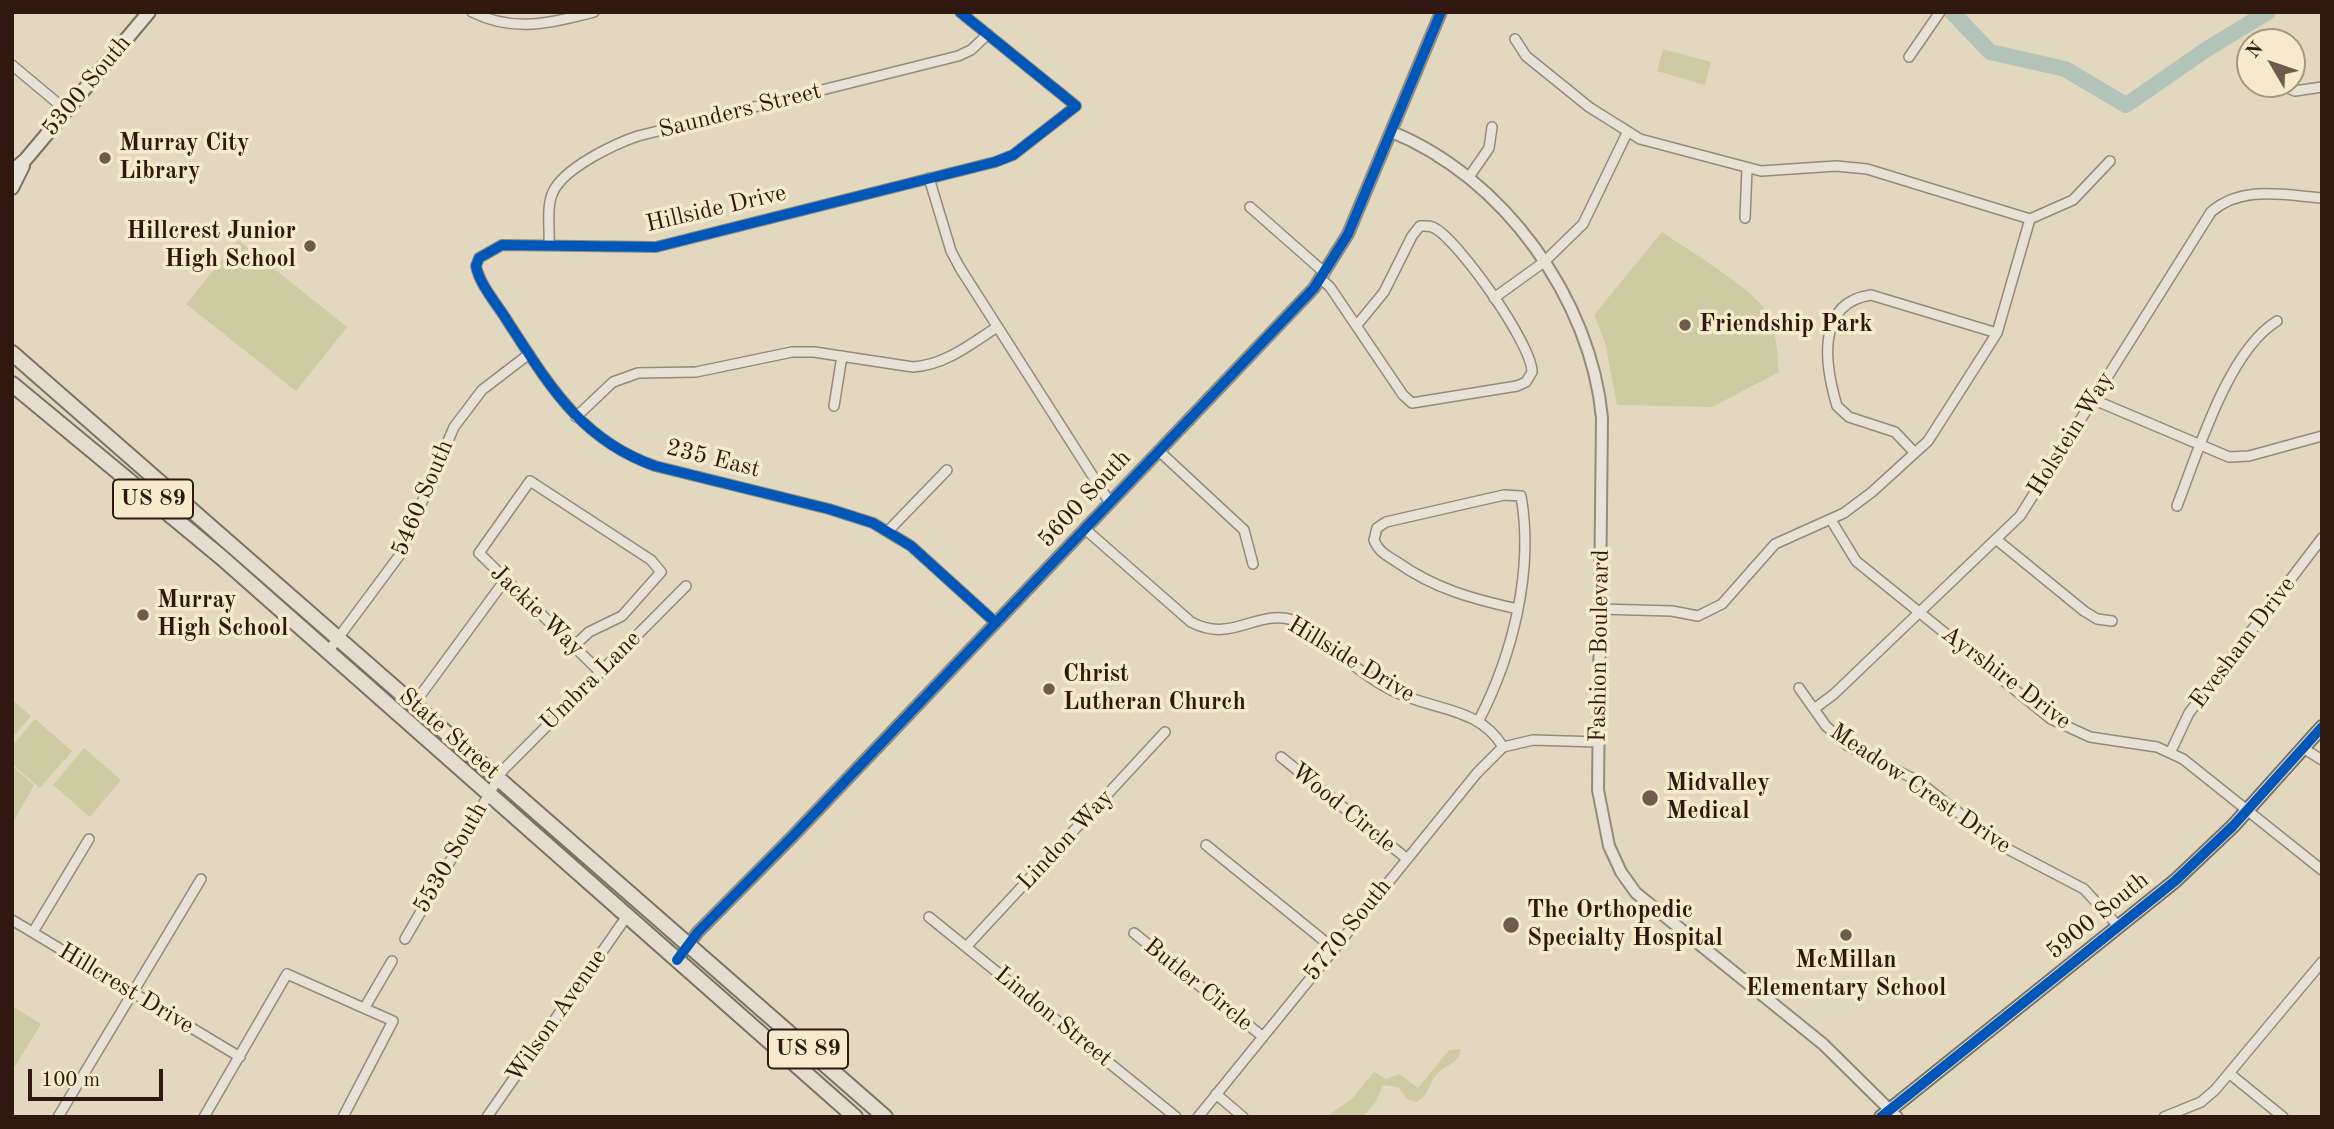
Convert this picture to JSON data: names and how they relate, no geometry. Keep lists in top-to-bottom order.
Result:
{
  "streets": {
    "main road": [
      "5300 South",
      "US 89",
      "State Street",
      "5900 South"
    ],
    "street": [
      "Saunders Street",
      "Hillside Drive",
      "Holstein Way",
      "235 East",
      "5460 South",
      "5600 South",
      "Jackie Way",
      "Evesham Drive",
      "Fashion Boulevard",
      "Ayrshire Drive",
      "Umbra Lane",
      "Meadow Crest Drive",
      "Wood Circle",
      "Lindon Way",
      "5530 South",
      "5770 South",
      "Butler Circle",
      "Hillcrest Drive",
      "Wilson Avenue",
      "Lindon Street"
    ]
  },
  "crossings": [
    ["Saunders Street", "Hillside Drive"],
    ["Hillside Drive", "235 East"],
    ["Hillside Drive", "5600 South"],
    ["Holstein Way", "Ayrshire Drive"],
    ["Holstein Way", "Meadow Crest Drive"],
    ["235 East", "5460 South"],
    ["235 East", "5600 South"],
    ["5460 South", "State Street"],
    ["5600 South", "Fashion Boulevard"],
    ["5600 South", "State Street"],
    ["Jackie Way", "Umbra Lane"],
    ["Evesham Drive", "Ayrshire Drive"],
    ["Fashion Boulevard", "5900 South"],
    ["Ayrshire Drive", "5900 South"],
    ["Umbra Lane", "State Street"],
    ["Umbra Lane", "5530 South"],
    ["State Street", "5530 South"],
    ["State Street", "Wilson Avenue"],
    ["Meadow Crest Drive", "5900 South"],
    ["Wood Circle", "5770 South"],
    ["Lindon Way", "Lindon Street"],
    ["5770 South", "Butler Circle"]
  ],
  "places": [
    "Murray City Library",
    "Hillcrest Junior High School",
    "Friendship Park",
    "Murray High School",
    "Christ Lutheran Church",
    "Midvalley Medical",
    "The Orthopedic Specialty Hospital",
    "McMillan Elementary School"
  ],
  "scale_bar": "100 m",
  "north": "top left"
}
